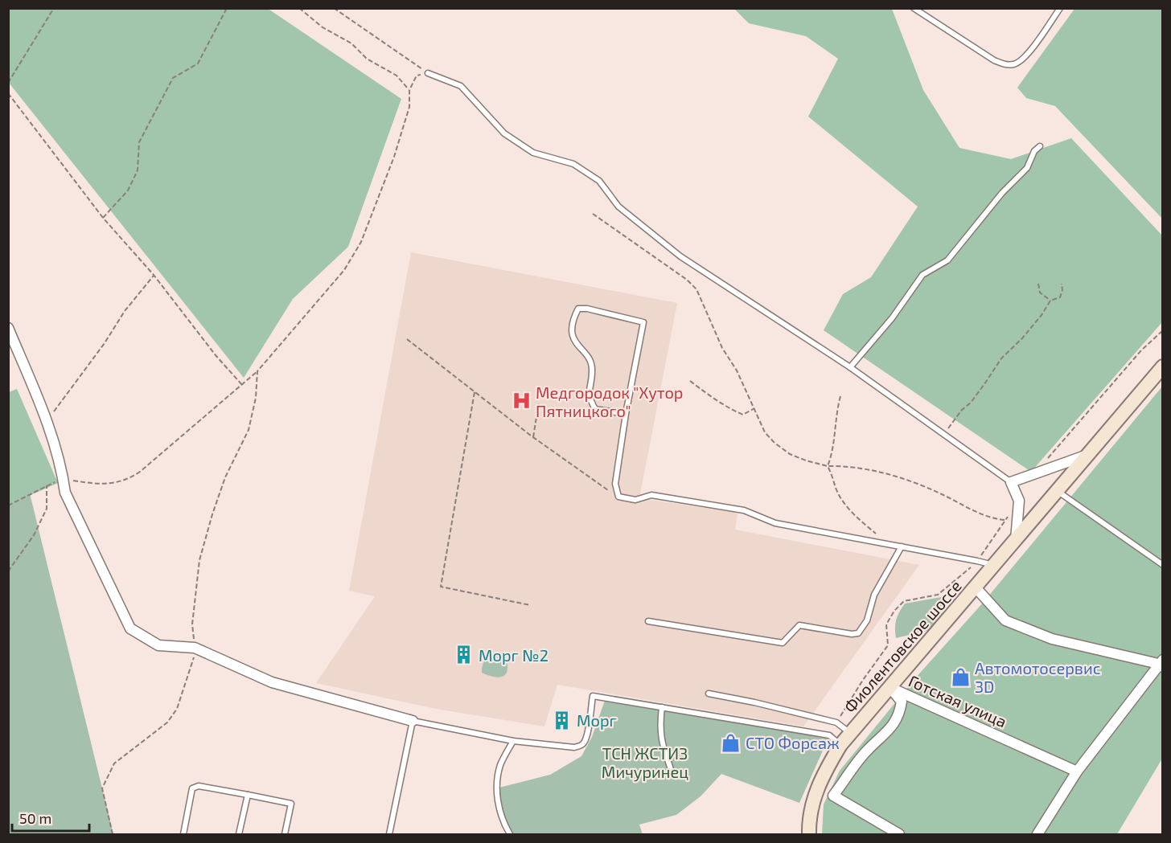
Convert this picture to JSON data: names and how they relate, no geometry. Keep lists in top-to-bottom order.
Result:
{
  "streets": {
    "main road": ["Фиолентовское шоссе"],
    "street": ["Готская улица"]
  },
  "crossings": [
    ["Фиолентовское шоссе", "Готская улица"]
  ],
  "parks": ["ТСН ЖСТИЗ Мичуринец"],
  "places": {
    "hospital": ["Медгородок \"Хутор Пятницкого\""],
    "building": ["Морг №2", "Морг"],
    "shop": ["Автомотосервис 3D", "СТО Форсаж"]
  },
  "scale_bar": "50 m"
}
